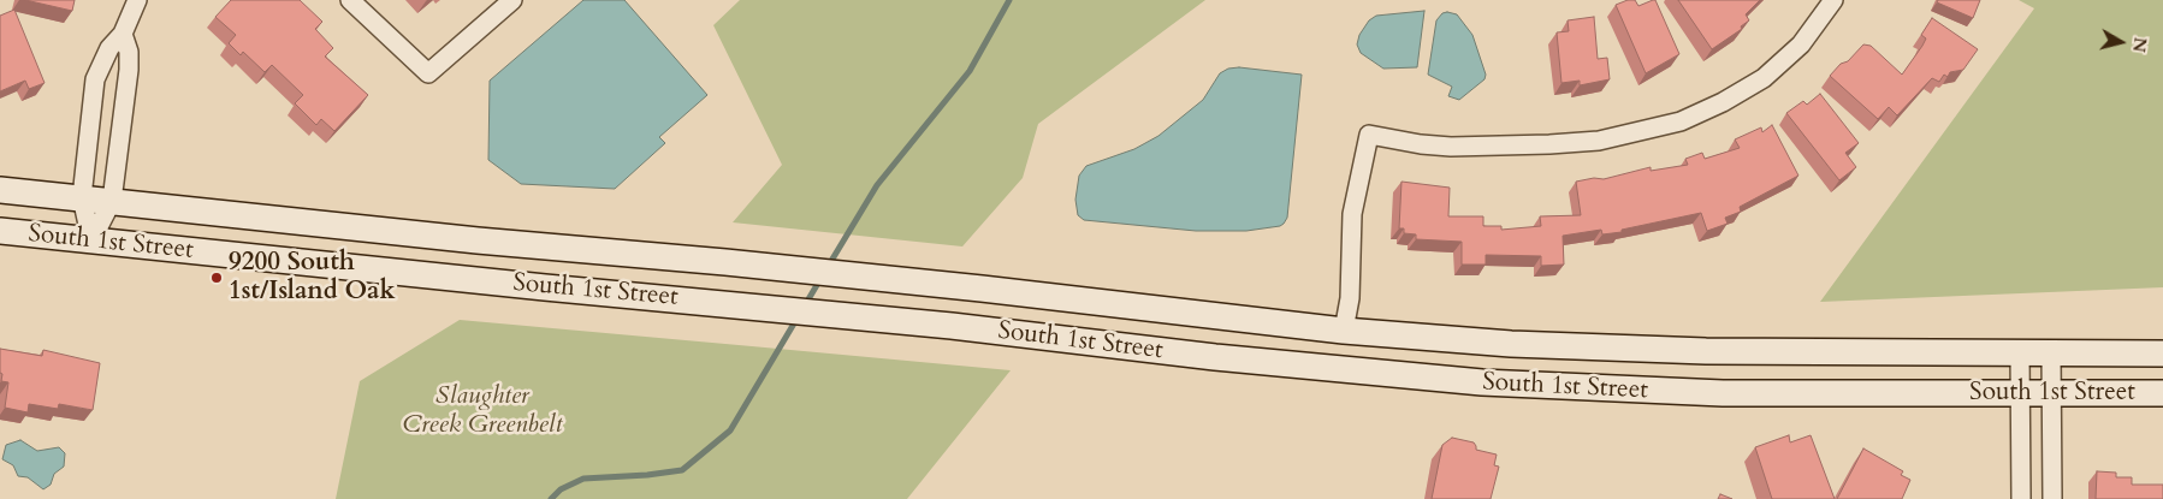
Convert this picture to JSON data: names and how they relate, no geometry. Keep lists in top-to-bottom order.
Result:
{
  "streets": {
    "main road": ["South 1st Street"]
  },
  "parks": ["Slaughter Creek Greenbelt"],
  "places": ["9200 South 1st/Island Oak"],
  "north": "right"
}
